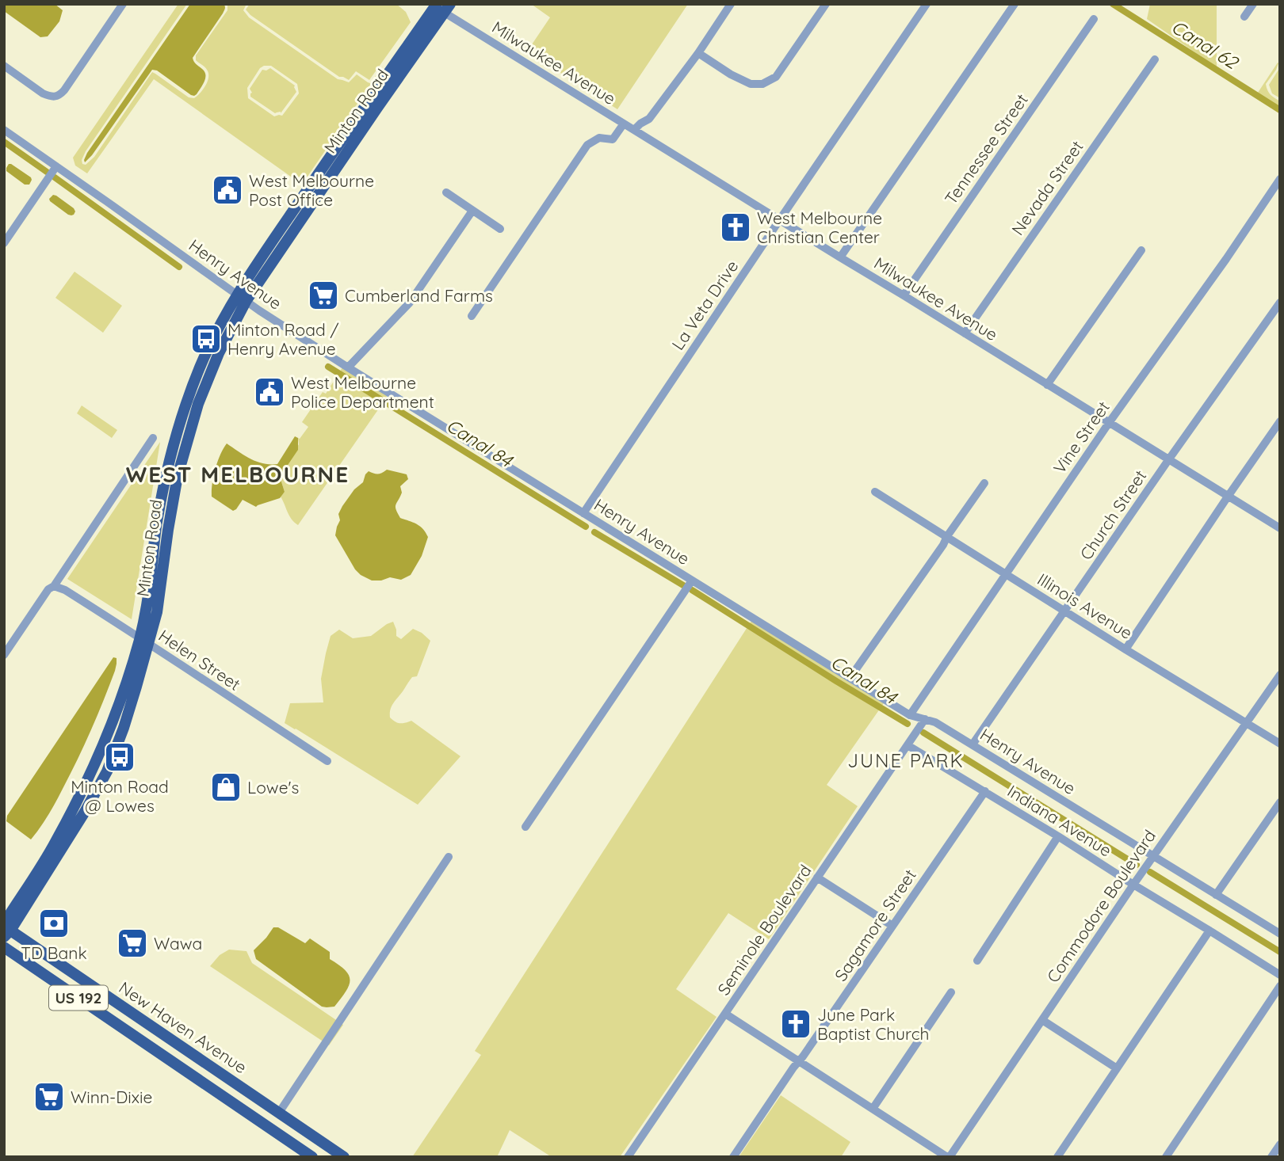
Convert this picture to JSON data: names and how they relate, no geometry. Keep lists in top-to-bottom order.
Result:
{
  "streets": {
    "main road": ["Minton Road", "US 192", "New Haven Avenue"],
    "street": [
      "Milwaukee Avenue",
      "Tennessee Street",
      "Nevada Street",
      "Henry Avenue",
      "La Veta Drive",
      "Vine Street",
      "Church Street",
      "Illinois Avenue",
      "Helen Street",
      "Indiana Avenue",
      "Commodore Boulevard",
      "Sagamore Street",
      "Seminole Boulevard"
    ]
  },
  "crossings": [
    ["Milwaukee Avenue", "Minton Road"],
    ["Milwaukee Avenue", "Tennessee Street"],
    ["Milwaukee Avenue", "Nevada Street"],
    ["Milwaukee Avenue", "La Veta Drive"],
    ["Milwaukee Avenue", "Vine Street"],
    ["Milwaukee Avenue", "Church Street"],
    ["Minton Road", "Henry Avenue"],
    ["Minton Road", "Helen Street"],
    ["Minton Road", "New Haven Avenue"],
    ["Henry Avenue", "La Veta Drive"],
    ["Henry Avenue", "Vine Street"],
    ["Henry Avenue", "Church Street"],
    ["Henry Avenue", "Commodore Boulevard"],
    ["Henry Avenue", "Seminole Boulevard"],
    ["Vine Street", "Illinois Avenue"],
    ["Church Street", "Illinois Avenue"],
    ["Illinois Avenue", "Commodore Boulevard"],
    ["Indiana Avenue", "Commodore Boulevard"],
    ["Indiana Avenue", "Sagamore Street"],
    ["Indiana Avenue", "Seminole Boulevard"]
  ],
  "districts": ["WEST MELBOURNE", "JUNE PARK"],
  "water": ["Canal 62", "Canal 84"],
  "places": {
    "public building": ["West Melbourne Post Office", "West Melbourne Police Department"],
    "church": ["West Melbourne Christian Center", "June Park Baptist Church"],
    "supermarket": ["Cumberland Farms", "Wawa", "Winn-Dixie"],
    "bus stop": ["Minton Road / Henry Avenue", "Minton Road @ Lowes"],
    "shop": ["Lowe's"],
    "bank": ["TD Bank"]
  }
}
